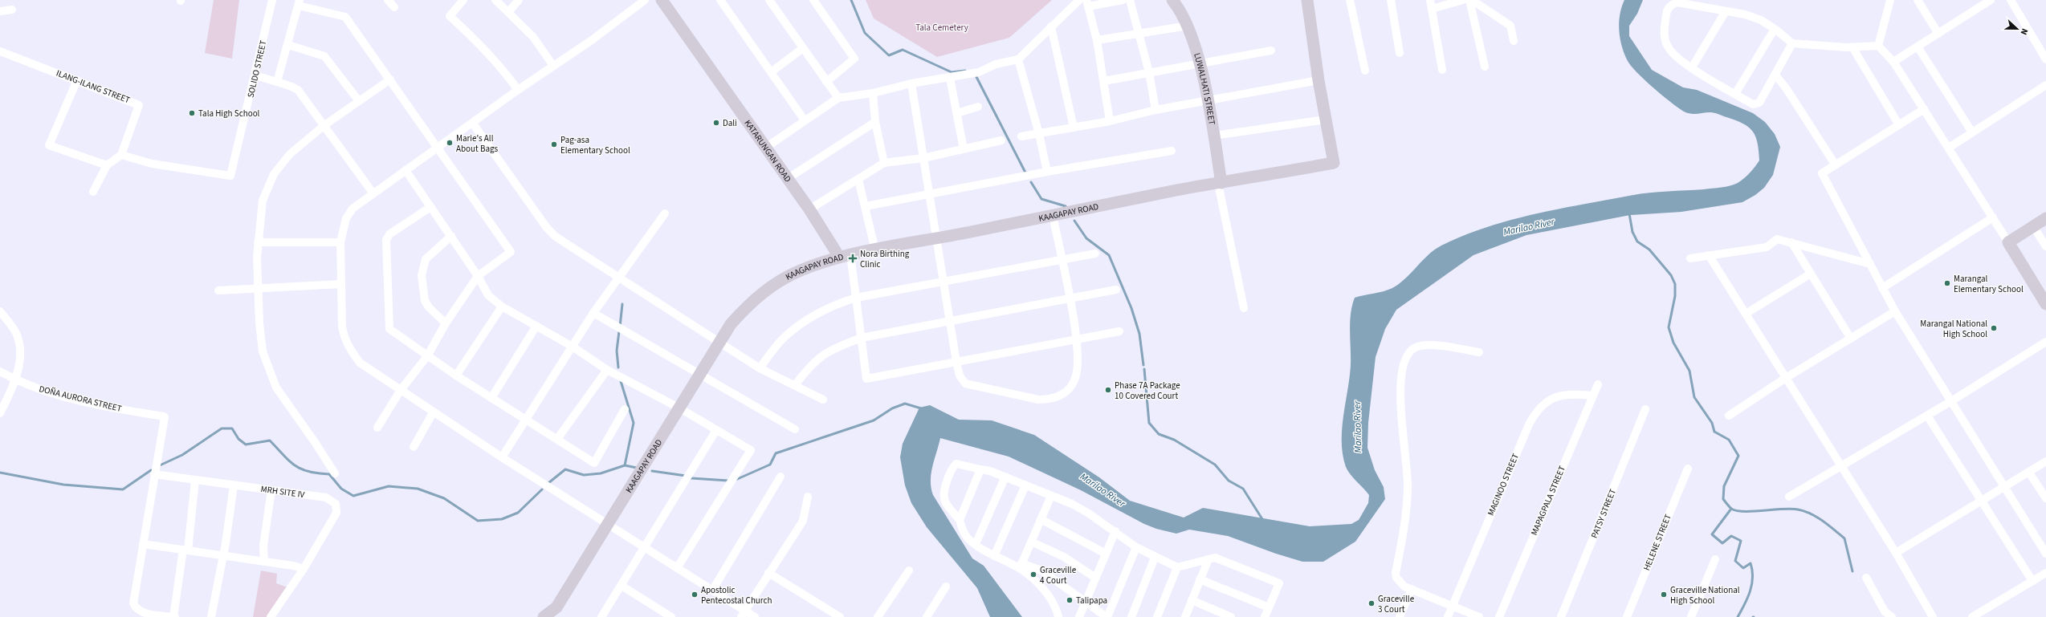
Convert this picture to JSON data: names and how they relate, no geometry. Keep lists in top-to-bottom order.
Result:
{
  "streets": {
    "street": [
      "SOLIDO STREET",
      "ILANG-ILANG STREET",
      "LUWALHATI STREET",
      "KATARUNGAN ROAD",
      "KAAGAPAY ROAD",
      "DOÑA AURORA STREET",
      "MAGINOO STREET",
      "MRH SITE IV",
      "MAPAGPALA STREET",
      "PATSY STREET",
      "HELENE STREET"
    ]
  },
  "crossings": [
    ["SOLIDO STREET", "ILANG-ILANG STREET"],
    ["LUWALHATI STREET", "KAAGAPAY ROAD"],
    ["KATARUNGAN ROAD", "KAAGAPAY ROAD"],
    ["DOÑA AURORA STREET", "MRH SITE IV"],
    ["MAGINOO STREET", "MAPAGPALA STREET"]
  ],
  "water": ["Marilao River"],
  "parks": ["Tala Cemetery"],
  "places": {
    "other": [
      "Tala High School",
      "Dali",
      "Marie's All About Bags",
      "Pag-asa Elementary School",
      "Marangal Elementary School",
      "Marangal National High School",
      "Phase 7A Package 10 Covered Court",
      "Graceville 4 Court",
      "Apostolic Pentecostal Church",
      "Graceville National High School",
      "Talipapa",
      "Graceville 3 Court"
    ],
    "health": ["Nora Birthing Clinic"]
  },
  "north": "right"
}
